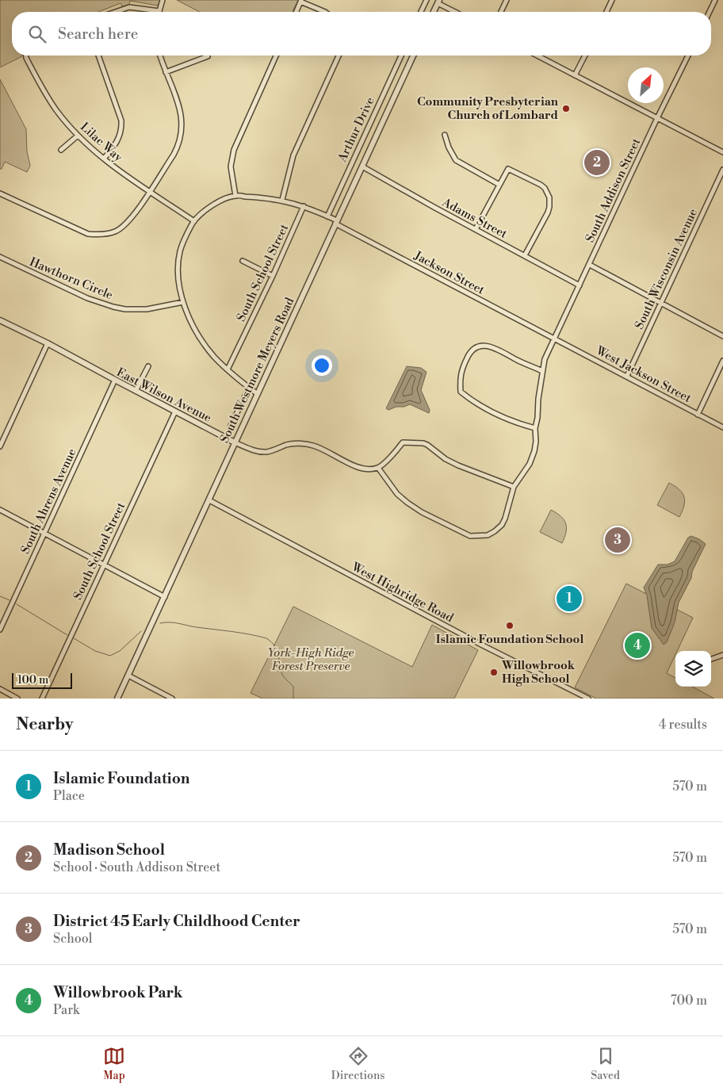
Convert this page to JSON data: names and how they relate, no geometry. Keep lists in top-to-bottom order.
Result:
{
  "streets": {
    "street": [
      "Arthur Drive",
      "Lilac Way",
      "South Addison Street",
      "Adams Street",
      "South Wisconsin Avenue",
      "South School Street",
      "Jackson Street",
      "Hawthorn Circle",
      "South Westmore Meyers Road",
      "West Jackson Street",
      "East Wilson Avenue",
      "South Ahrens Avenue",
      "West Highridge Road"
    ]
  },
  "crossings": [
    ["Arthur Drive", "Jackson Street"],
    ["South Addison Street", "Adams Street"],
    ["South Addison Street", "Jackson Street"],
    ["South Addison Street", "West Jackson Street"],
    ["South Addison Street", "East Wilson Avenue"],
    ["Adams Street", "South Westmore Meyers Road"],
    ["South Wisconsin Avenue", "West Jackson Street"],
    ["South School Street", "Jackson Street"],
    ["South School Street", "East Wilson Avenue"],
    ["Jackson Street", "South Westmore Meyers Road"],
    ["Jackson Street", "West Jackson Street"],
    ["South Westmore Meyers Road", "East Wilson Avenue"],
    ["South Westmore Meyers Road", "West Highridge Road"],
    ["East Wilson Avenue", "South Ahrens Avenue"]
  ],
  "parks": ["York-High Ridge Forest Preserve"],
  "places": ["Community Presbyterian Church of Lombard", "Islamic Foundation School", "Willowbrook High School"],
  "scale_bar": "100 m",
  "north": "top right",
  "page": {
    "search": "Search here",
    "pins": [
      "2",
      "3",
      "1",
      "4"
    ],
    "scale": "100 m",
    "heading": ["Nearby", "4 results"],
    "list": [
      {
        "mark": "1",
        "name": "Islamic Foundation",
        "note": "Place",
        "value": "570 m"
      },
      {
        "mark": "2",
        "name": "Madison School",
        "note": "School · South Addison Street",
        "value": "570 m"
      },
      {
        "mark": "3",
        "name": "District 45 Early Childhood Center",
        "note": "School",
        "value": "570 m"
      },
      {
        "mark": "4",
        "name": "Willowbrook Park",
        "note": "Park",
        "value": "700 m"
      }
    ],
    "nav": ["Map", "Directions", "Saved"]
  }
}
